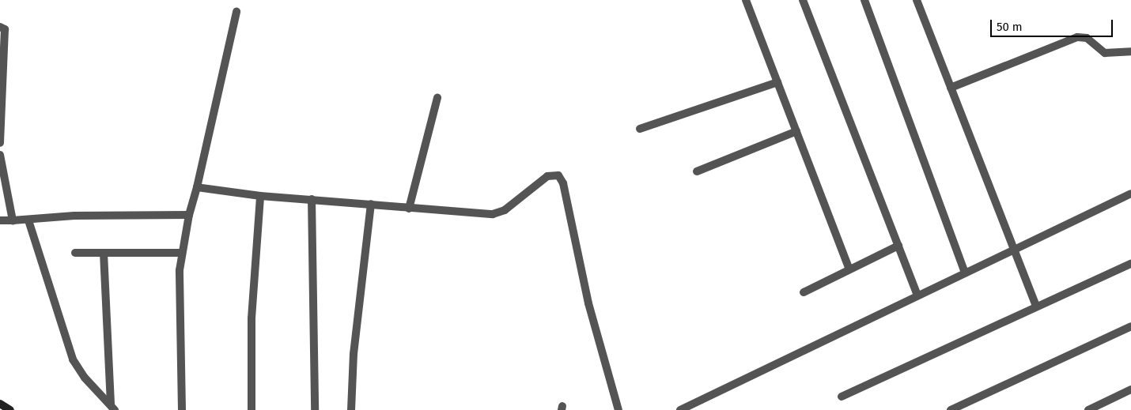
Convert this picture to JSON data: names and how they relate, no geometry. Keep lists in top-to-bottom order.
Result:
{
  "scale_bar": "50 m"
}
